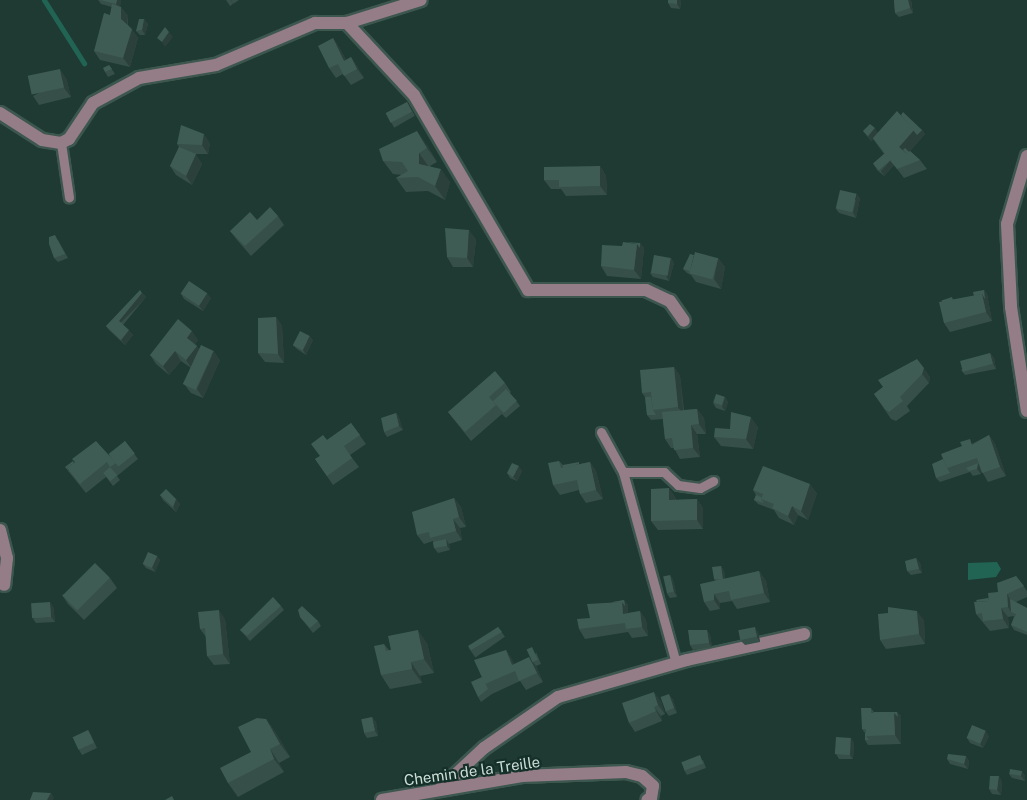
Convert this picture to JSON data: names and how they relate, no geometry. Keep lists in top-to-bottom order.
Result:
{
  "streets": {
    "street": ["Chemin de la Treille"]
  }
}
